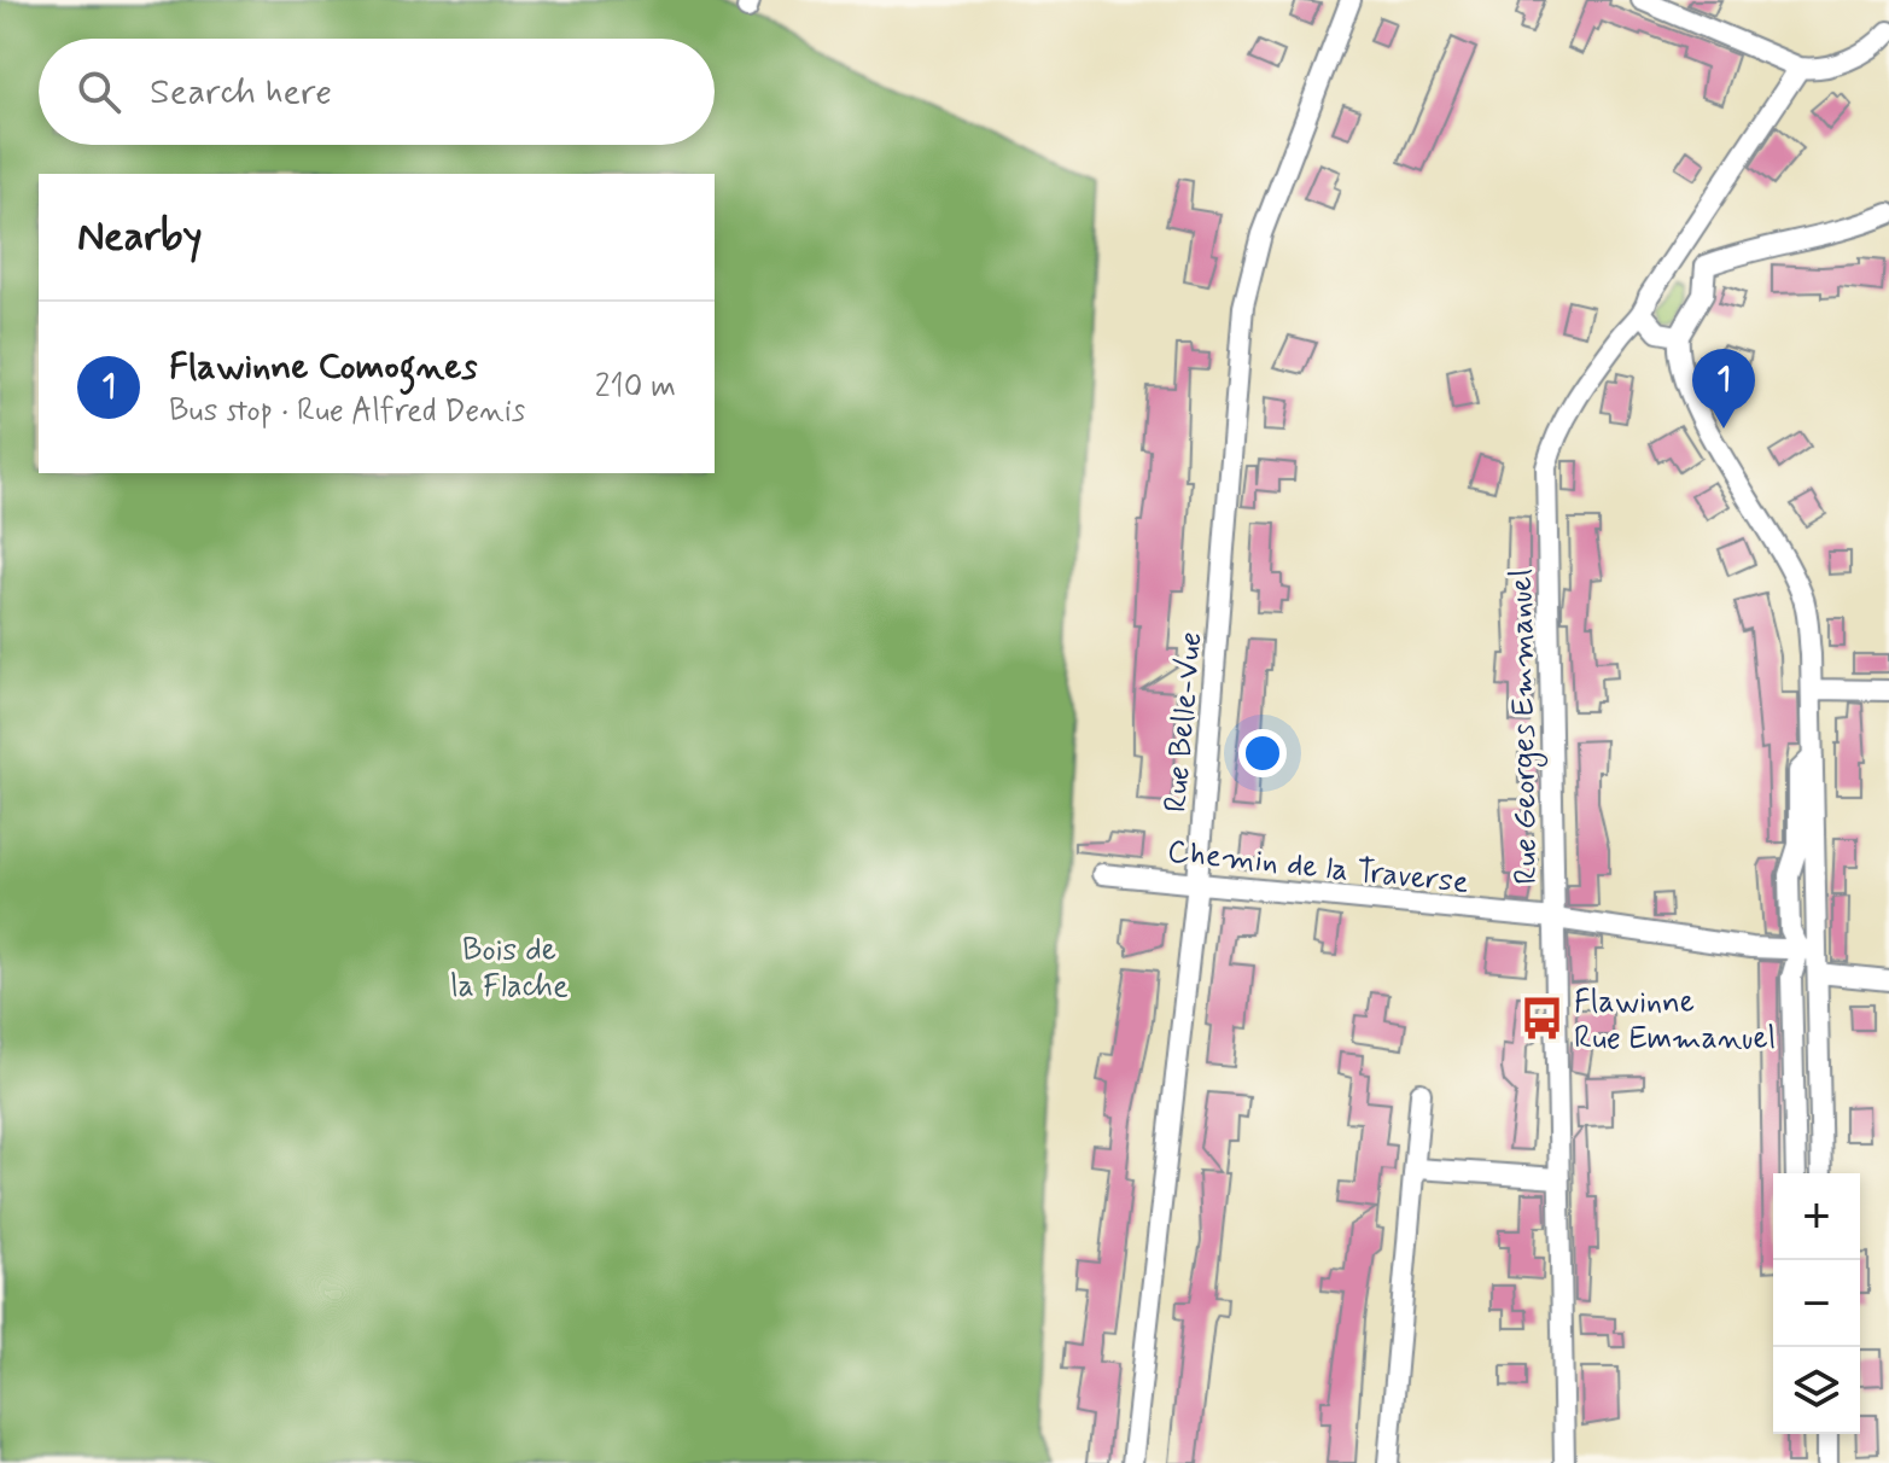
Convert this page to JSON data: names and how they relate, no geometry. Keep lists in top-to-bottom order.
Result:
{
  "streets": {
    "street": ["Rue Belle-Vue", "Rue Georges Emmanuel", "Chemin de la Traverse"]
  },
  "crossings": [
    ["Rue Belle-Vue", "Chemin de la Traverse"],
    ["Rue Georges Emmanuel", "Chemin de la Traverse"]
  ],
  "parks": ["Bois de la Flache"],
  "places": {
    "bus stop": ["Flawinne Rue Emmanuel"]
  },
  "page": {
    "search": "Search here",
    "heading": "Nearby",
    "list": [
      {
        "mark": "1",
        "name": "Flawinne Comognes",
        "note": "Bus stop · Rue Alfred Denis",
        "value": "210 m"
      }
    ],
    "pins": "1",
    "map_buttons": ["+", "−"]
  }
}
